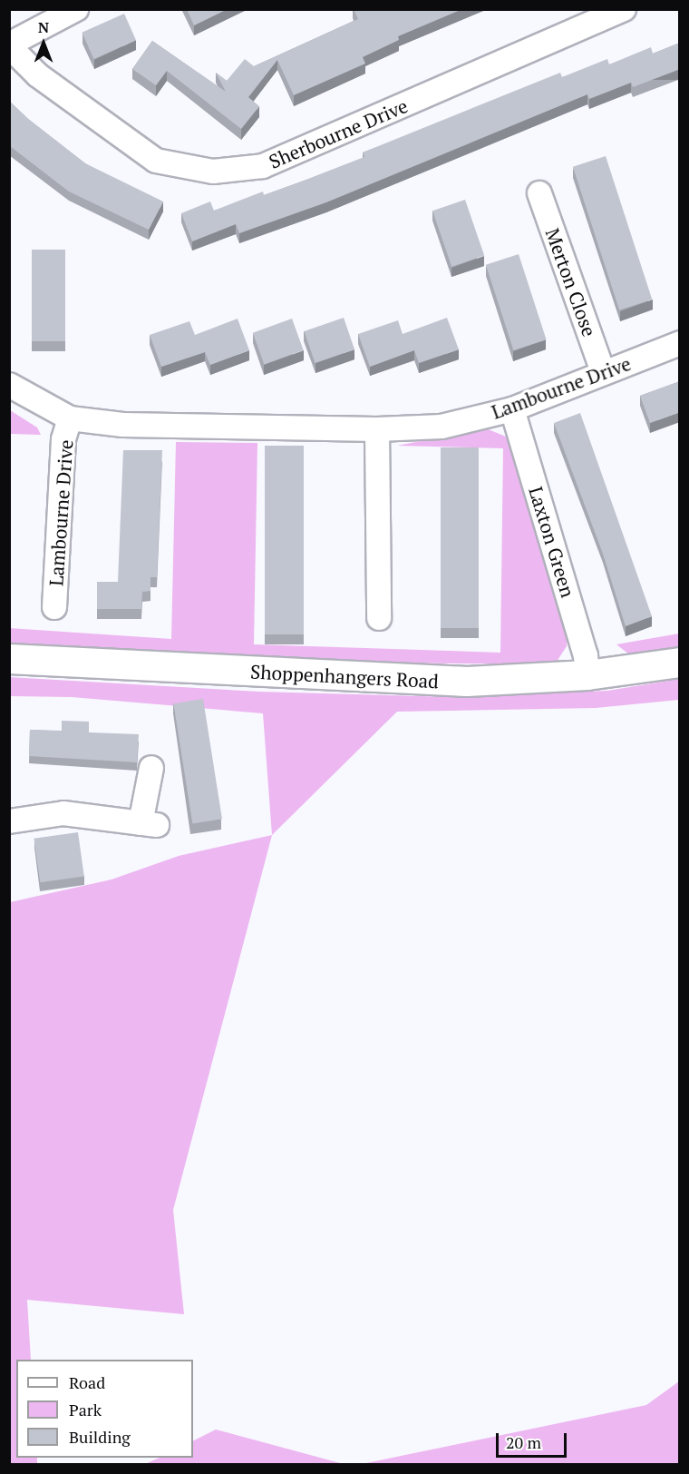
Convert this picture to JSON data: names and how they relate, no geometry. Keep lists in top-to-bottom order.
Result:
{
  "streets": {
    "street": [
      "Sherbourne Drive",
      "Merton Close",
      "Lambourne Drive",
      "Laxton Green",
      "Shoppenhangers Road"
    ]
  },
  "crossings": [
    ["Merton Close", "Lambourne Drive"],
    ["Lambourne Drive", "Laxton Green"],
    ["Laxton Green", "Shoppenhangers Road"]
  ],
  "legend": ["Road", "Park", "Building"],
  "scale_bar": "20 m",
  "north": "top"
}
